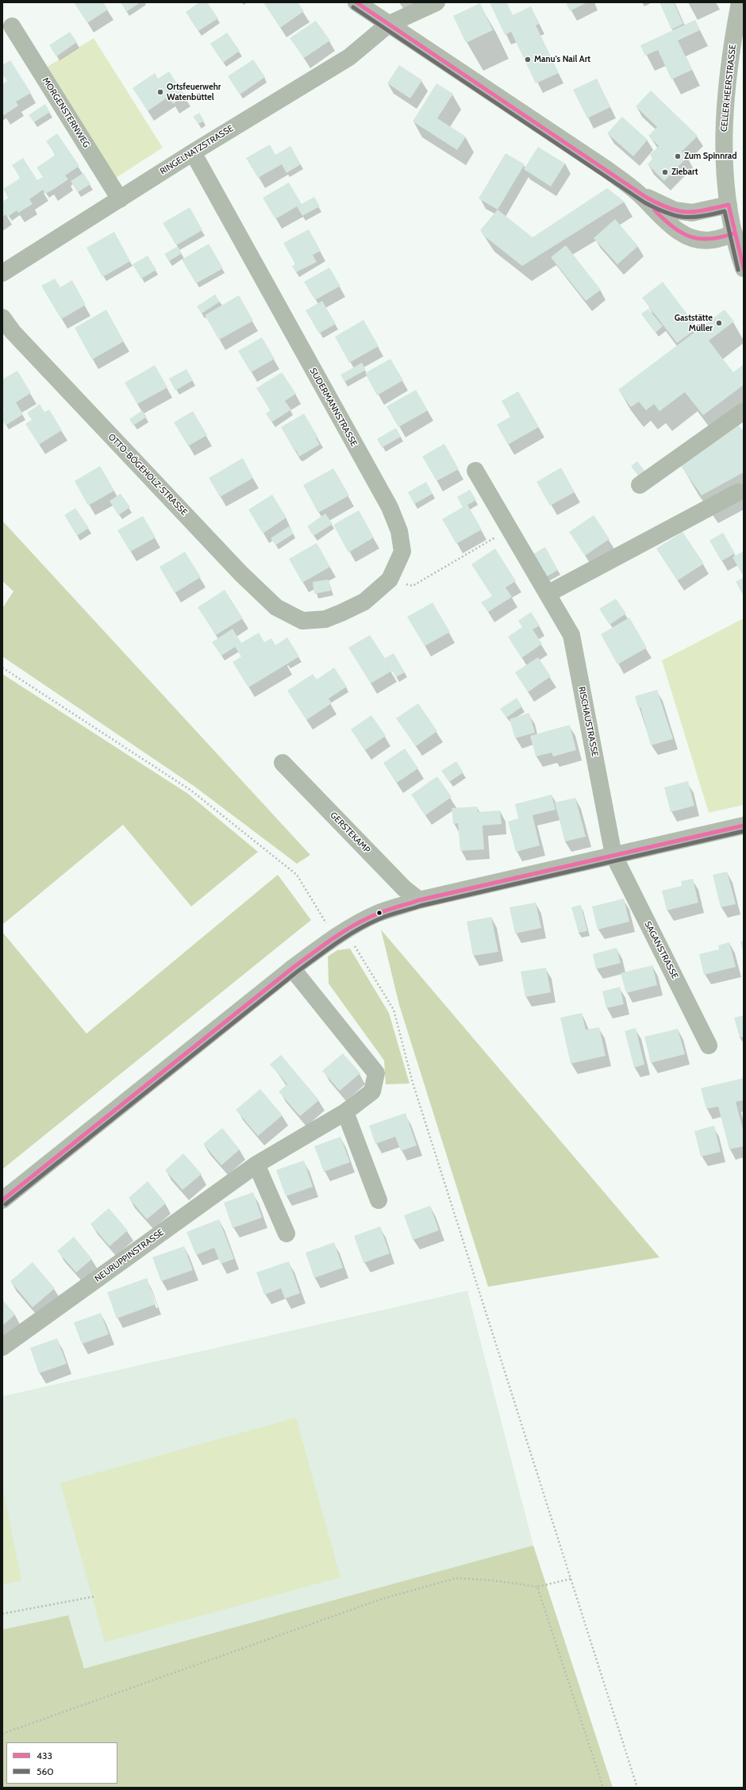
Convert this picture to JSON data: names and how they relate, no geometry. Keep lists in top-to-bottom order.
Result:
{
  "streets": {
    "main road": ["CELLER HEERSTRASSE"],
    "street": [
      "MORGENSTERNWEG",
      "RINGELNATZSTRASSE",
      "SUDERMANNSTRASSE",
      "OTTO-BÖGEHOLZ-STRASSE",
      "RISCHAUSTRASSE",
      "GERSTEKAMP",
      "SAGANSTRASSE",
      "NEURUPPINSTRASSE"
    ]
  },
  "crossings": [
    ["MORGENSTERNWEG", "RINGELNATZSTRASSE"],
    ["RINGELNATZSTRASSE", "SUDERMANNSTRASSE"],
    ["SUDERMANNSTRASSE", "OTTO-BÖGEHOLZ-STRASSE"],
    ["RISCHAUSTRASSE", "SAGANSTRASSE"]
  ],
  "places": [
    "Manu's Nail Art",
    "Ortsfeuerwehr Watenbüttel",
    "Zum Spinnrad",
    "Ziebart",
    "Gaststätte Müller"
  ],
  "lines": ["transit line 433", "transit line 560"],
  "legend": ["433", "560"]
}
